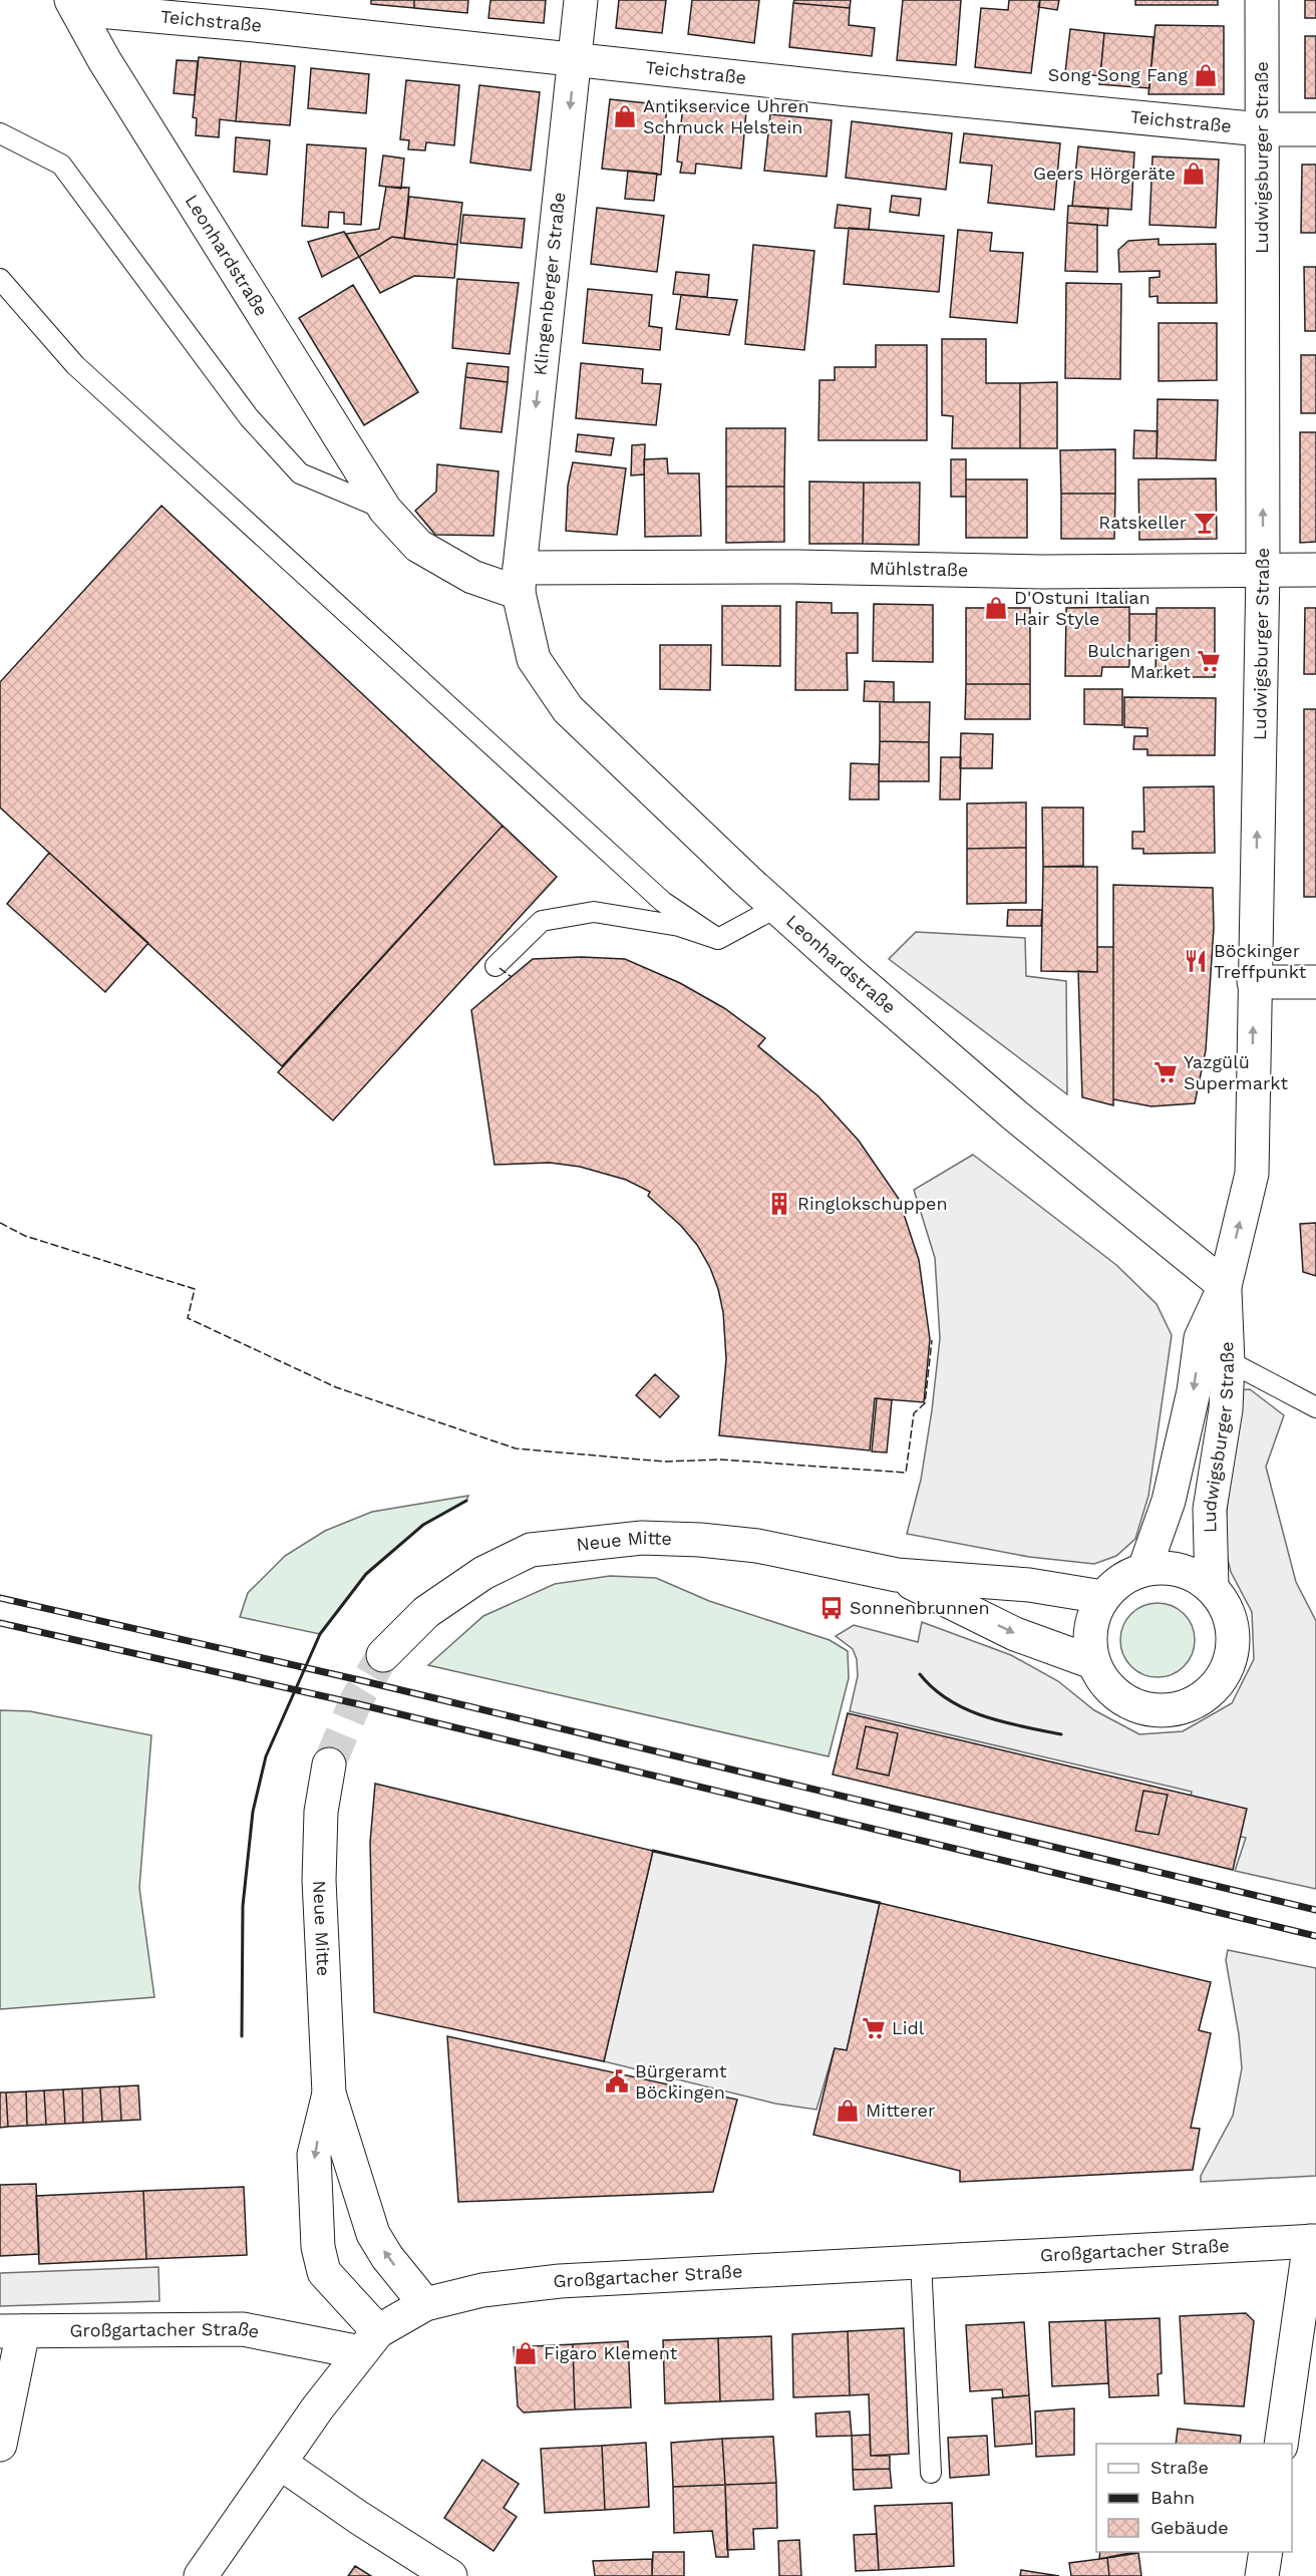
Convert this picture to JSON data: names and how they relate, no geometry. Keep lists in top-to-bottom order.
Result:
{
  "streets": {
    "street": [
      "Teichstraße",
      "Ludwigsburger Straße",
      "Leonhardstraße",
      "Klingenberger Straße",
      "Mühlstraße",
      "Neue Mitte",
      "Großgartacher Straße"
    ]
  },
  "crossings": [
    ["Teichstraße", "Ludwigsburger Straße"],
    ["Teichstraße", "Leonhardstraße"],
    ["Teichstraße", "Klingenberger Straße"],
    ["Ludwigsburger Straße", "Leonhardstraße"],
    ["Ludwigsburger Straße", "Mühlstraße"],
    ["Ludwigsburger Straße", "Neue Mitte"],
    ["Leonhardstraße", "Klingenberger Straße"],
    ["Leonhardstraße", "Mühlstraße"],
    ["Klingenberger Straße", "Mühlstraße"],
    ["Neue Mitte", "Großgartacher Straße"]
  ],
  "one_way": ["Klingenberger Straße"],
  "places": {
    "shop": [
      "Song Song Fang",
      "Antikservice Uhren Schmuck Helstein",
      "Geers Hörgeräte",
      "D'Ostuni Italian Hair Style",
      "Mitterer",
      "Figaro Klement"
    ],
    "bar": ["Ratskeller"],
    "supermarket": ["Bulcharigen Market", "Yazgülü Supermarkt", "Lidl"],
    "restaurant": ["Böckinger Treffpunkt"],
    "building": ["Ringlokschuppen"],
    "bus stop": ["Sonnenbrunnen"],
    "public building": ["Bürgeramt Böckingen"]
  },
  "legend": ["Straße", "Bahn", "Gebäude"]
}
